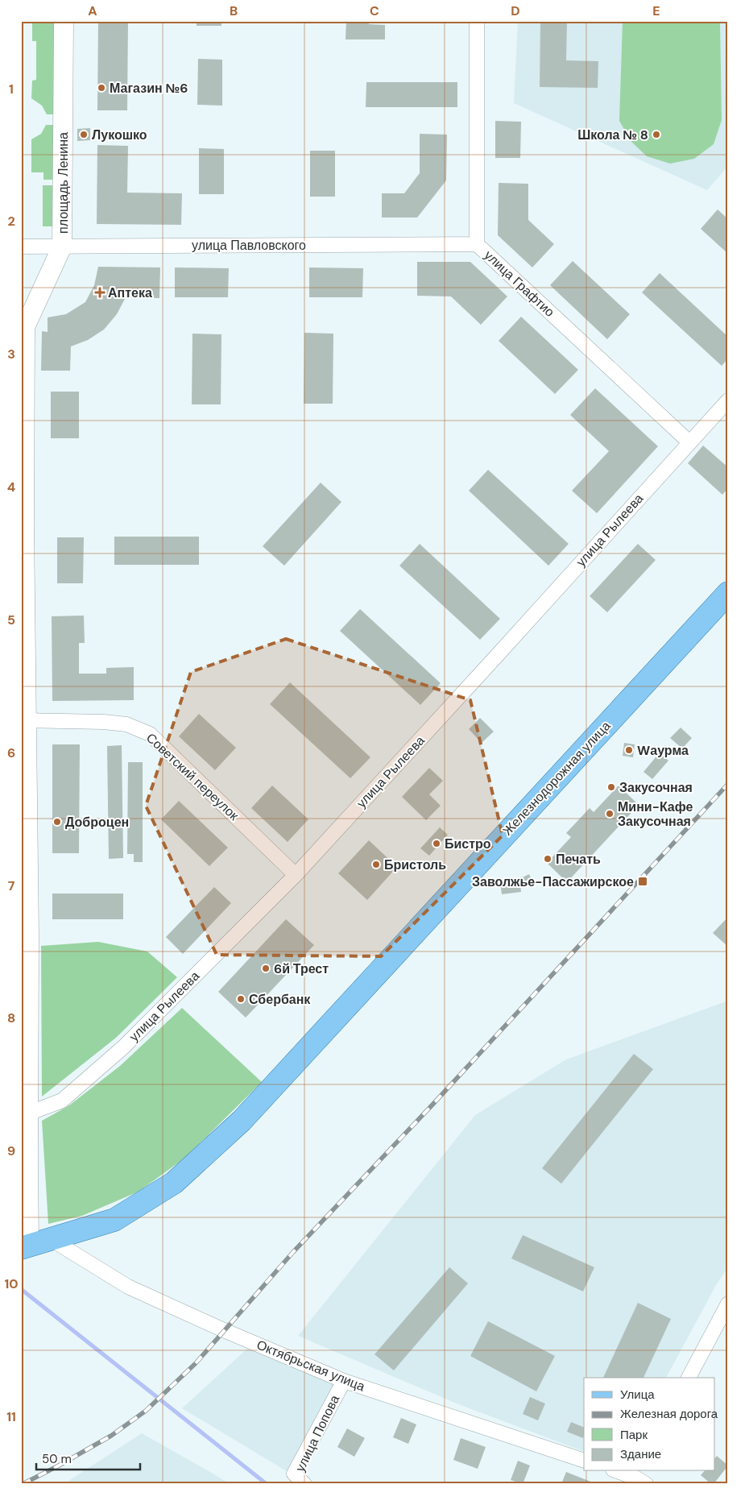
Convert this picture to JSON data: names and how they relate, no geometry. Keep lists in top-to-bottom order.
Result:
{
  "streets": {
    "main road": ["Железнодорожная улица"],
    "street": [
      "площадь Ленина",
      "улица Павловского",
      "улица Графтио",
      "улица Рылеева",
      "Советский переулок",
      "Октябрьская улица",
      "улица Попова"
    ]
  },
  "crossings": [
    ["площадь Ленина", "улица Павловского"],
    ["улица Павловского", "улица Графтио"],
    ["улица Графтио", "улица Рылеева"],
    ["улица Рылеева", "Советский переулок"],
    ["Железнодорожная улица", "Октябрьская улица"],
    ["Октябрьская улица", "улица Попова"]
  ],
  "places": {
    "other": [
      "Магазин №6",
      "Лукошко",
      "Школа № 8",
      "Wаурма",
      "Закусочная",
      "Мини-Кафе Закусочная",
      "Доброцен",
      "Бистро",
      "Печать",
      "Бристоль",
      "6й Трест",
      "Сбербанк"
    ],
    "health": ["Аптека"],
    "transit": ["Заволжье-Пассажирское"]
  },
  "legend": [
    "Улица",
    "Железная дорога",
    "Парк",
    "Здание"
  ],
  "scale_bar": "50 m",
  "grid": {
    "columns": [
      "A",
      "B",
      "C",
      "D",
      "E"
    ],
    "rows": [
      "1",
      "2",
      "3",
      "4",
      "5",
      "6",
      "7",
      "8",
      "9",
      "10",
      "11"
    ]
  }
}
